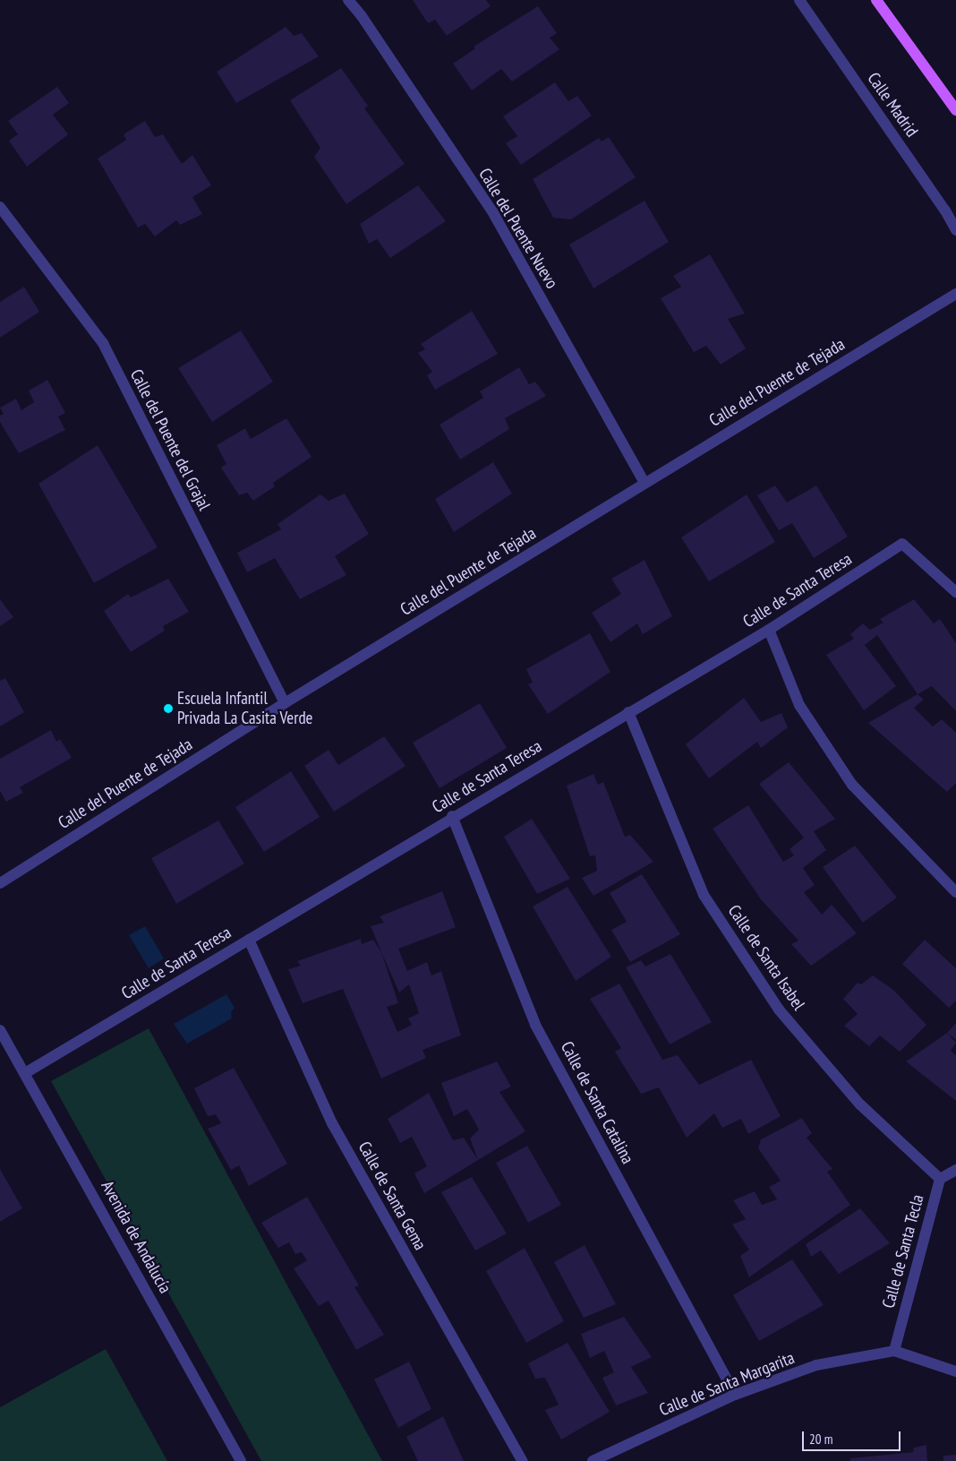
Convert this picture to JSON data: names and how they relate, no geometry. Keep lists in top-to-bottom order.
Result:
{
  "streets": {
    "street": [
      "Calle Madrid",
      "Calle del Puente Nuevo",
      "Calle del Puente de Tejada",
      "Calle del Puente del Grajal",
      "Calle de Santa Teresa",
      "Calle de Santa Isabel",
      "Calle de Santa Catalina",
      "Calle de Santa Gema",
      "Avenida de Andalucía",
      "Calle de Santa Tecla",
      "Calle de Santa Margarita"
    ]
  },
  "crossings": [
    ["Calle del Puente Nuevo", "Calle del Puente de Tejada"],
    ["Calle del Puente de Tejada", "Calle del Puente del Grajal"],
    ["Calle de Santa Teresa", "Calle de Santa Isabel"],
    ["Calle de Santa Teresa", "Calle de Santa Catalina"],
    ["Calle de Santa Teresa", "Calle de Santa Gema"],
    ["Calle de Santa Teresa", "Avenida de Andalucía"],
    ["Calle de Santa Isabel", "Calle de Santa Tecla"],
    ["Calle de Santa Catalina", "Calle de Santa Margarita"],
    ["Calle de Santa Tecla", "Calle de Santa Margarita"]
  ],
  "places": ["Escuela Infantil Privada La Casita Verde"],
  "scale_bar": "20 m"
}
